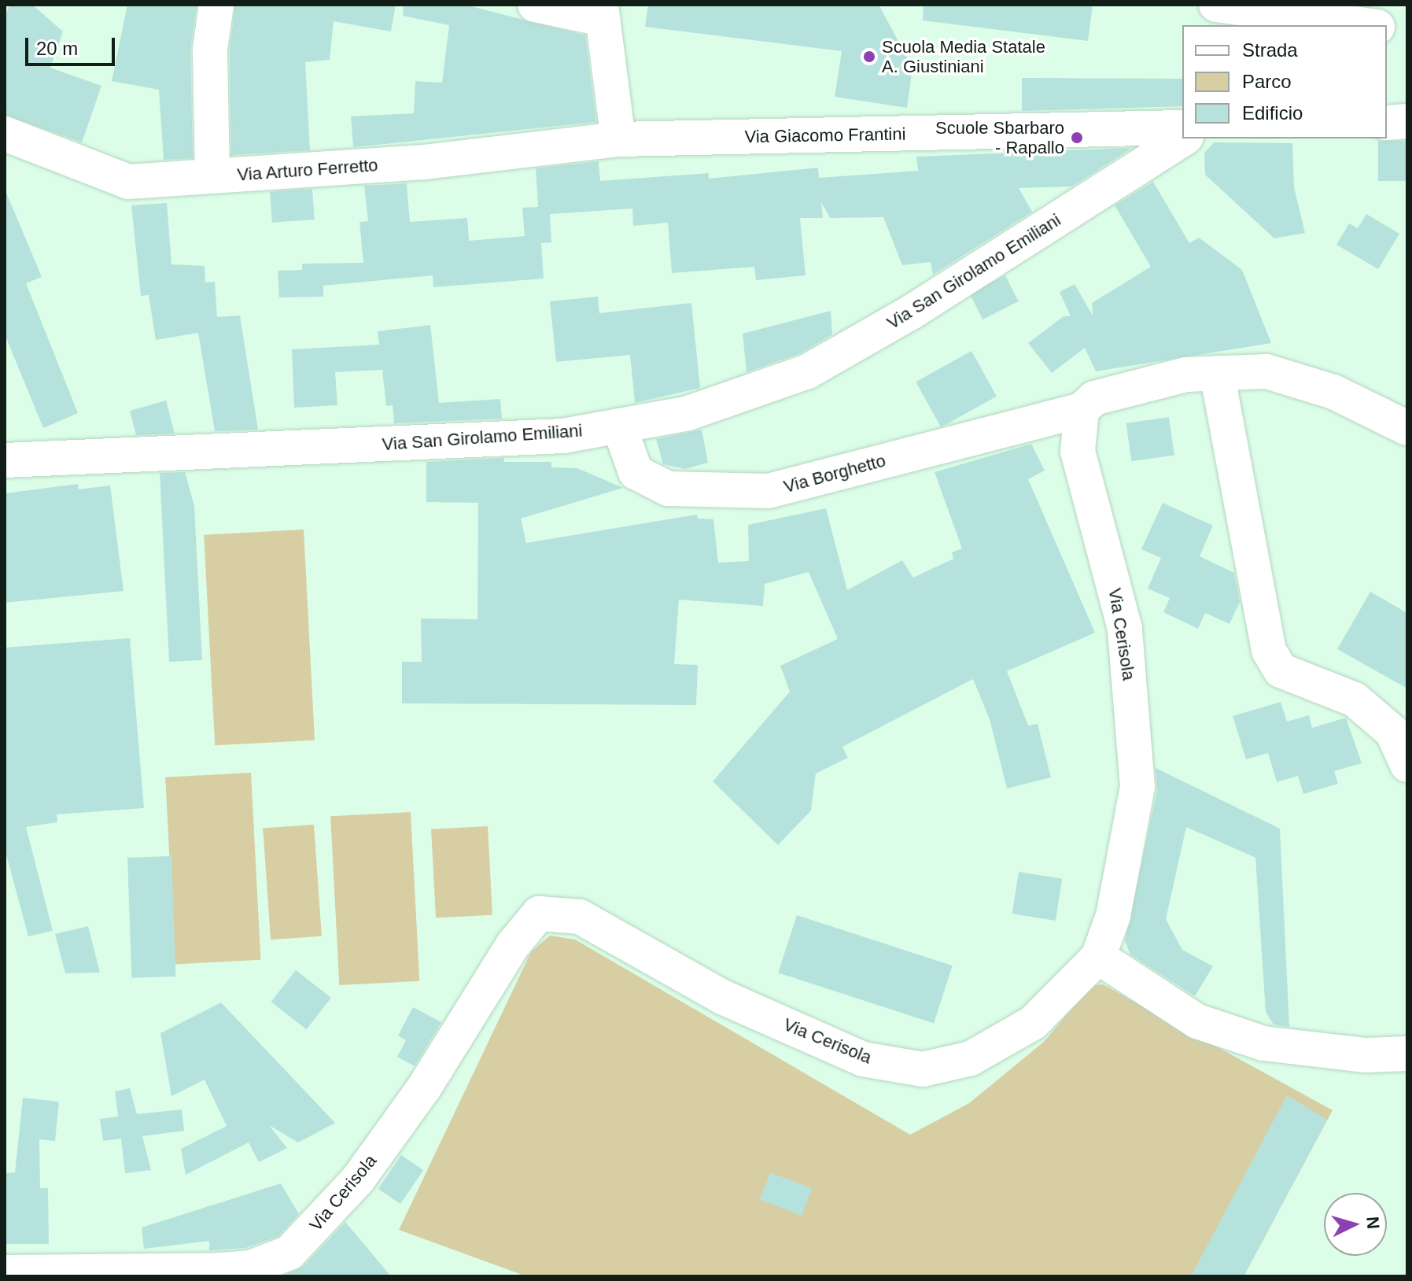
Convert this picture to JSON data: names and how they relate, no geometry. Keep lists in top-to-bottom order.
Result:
{
  "streets": {
    "street": [
      "Via Giacomo Frantini",
      "Via Arturo Ferretto",
      "Via San Girolamo Emiliani",
      "Via Borghetto",
      "Via Cerisola"
    ]
  },
  "crossings": [
    ["Via Giacomo Frantini", "Via Arturo Ferretto"],
    ["Via San Girolamo Emiliani", "Via Borghetto"],
    ["Via Borghetto", "Via Cerisola"]
  ],
  "places": ["Scuola Media Statale A. Giustiniani", "Scuole Sbarbaro - Rapallo"],
  "legend": ["Strada", "Parco", "Edificio"],
  "scale_bar": "20 m",
  "north": "right"
}
